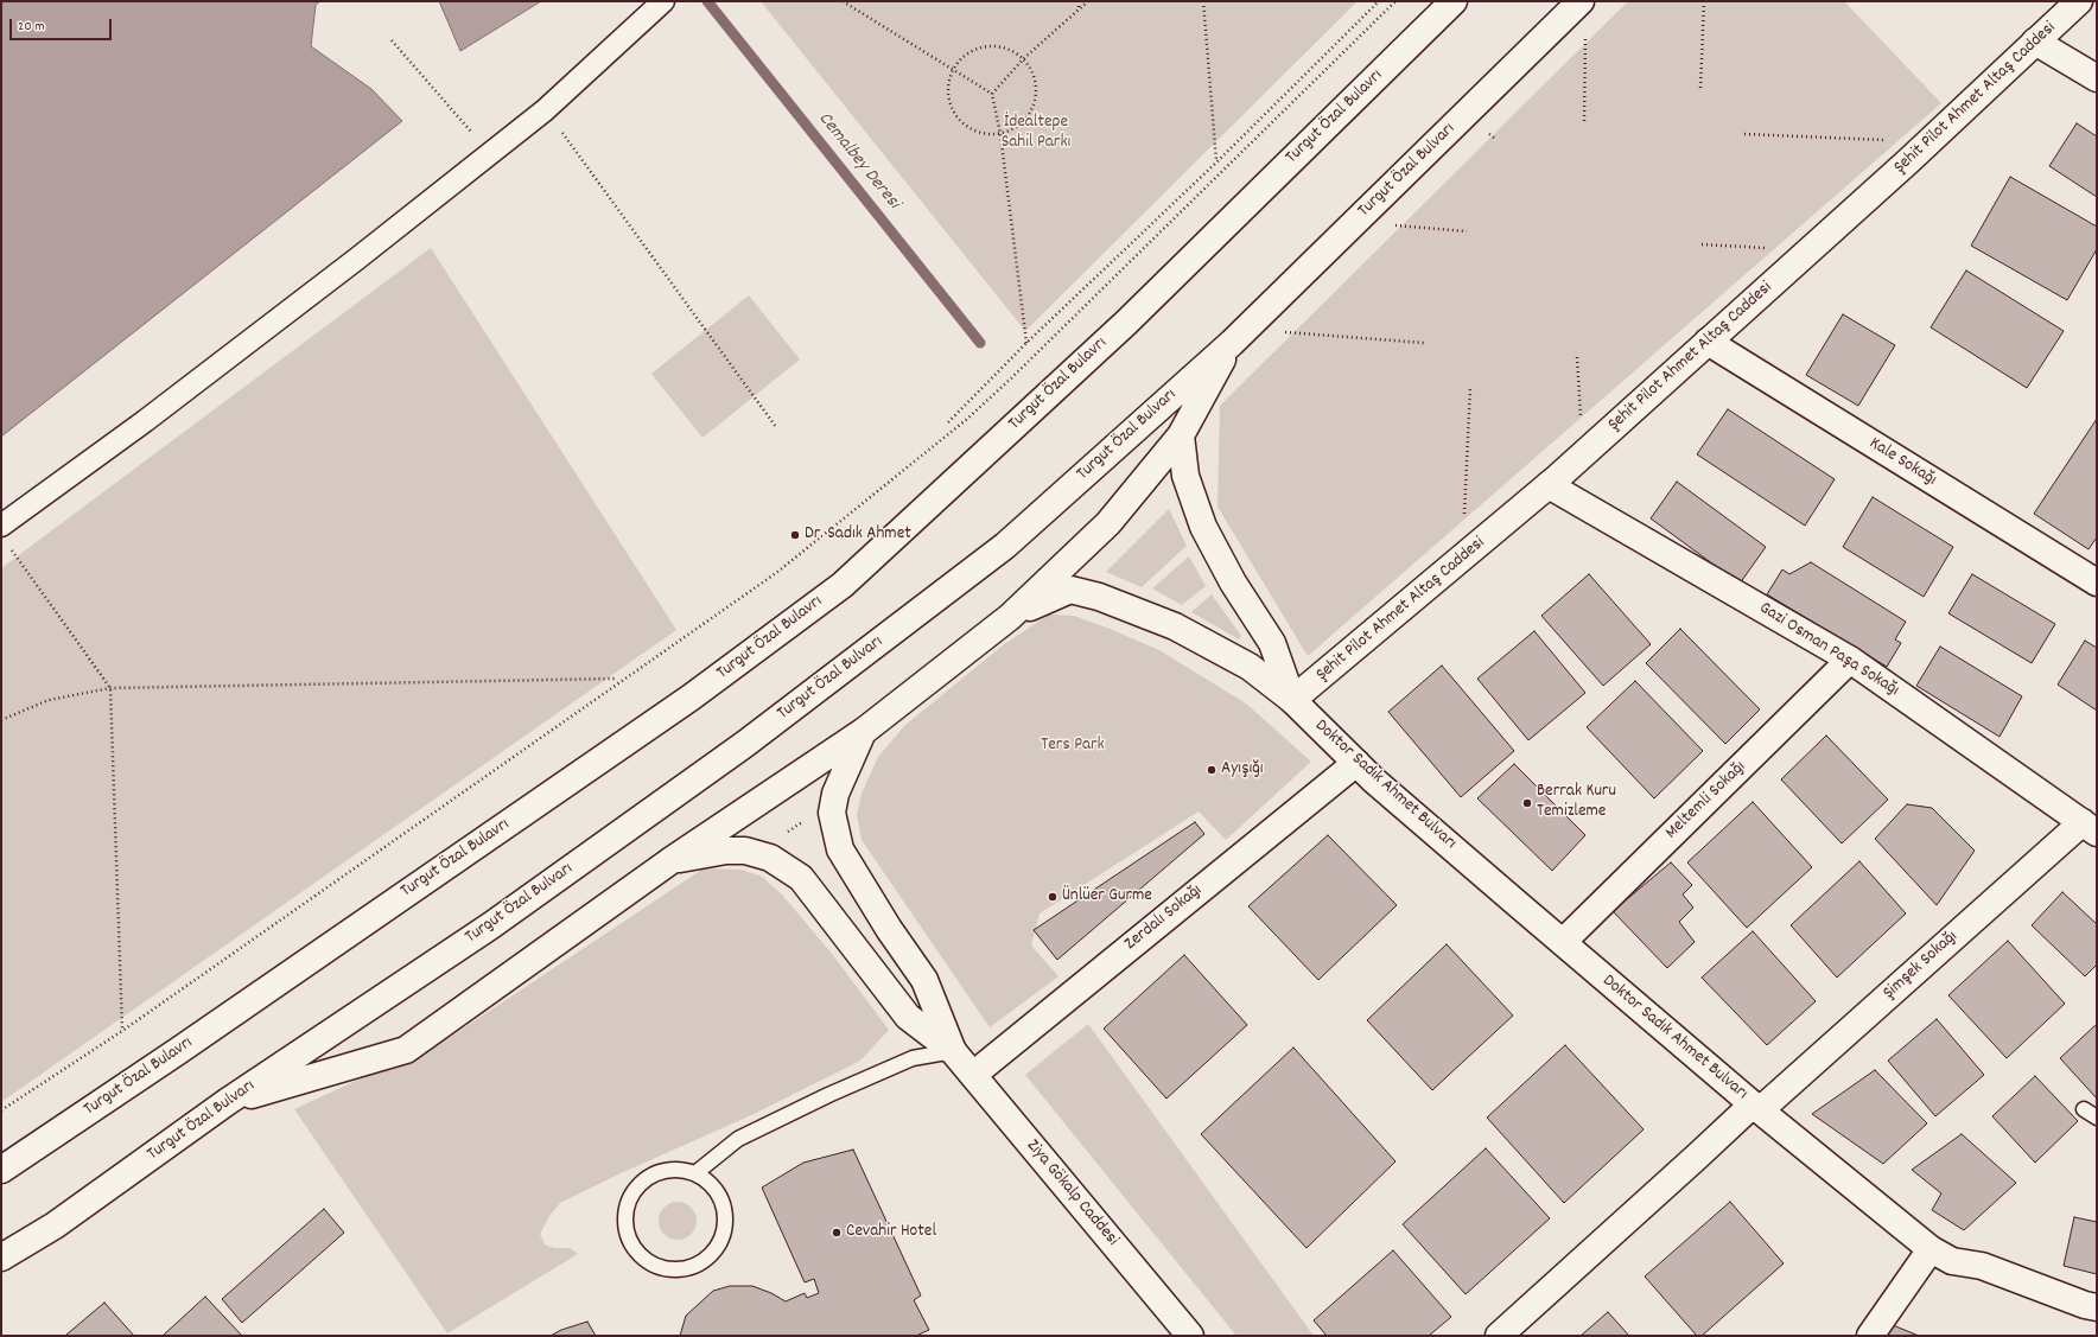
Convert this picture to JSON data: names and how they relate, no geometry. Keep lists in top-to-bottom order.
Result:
{
  "streets": {
    "main road": [
      "Şehit Pilot Ahmet Altaş Caddesi",
      "Turgut Özal Bulavrı",
      "Turgut Özal Bulvarı",
      "Kale Sokağı",
      "Gazi Osman Paşa Sokağı",
      "Doktor Sadık Ahmet Bulvarı",
      "Meltemli Sokağı",
      "Zerdalı Sokağı",
      "Şimşek Sokağı",
      "Ziya Gökalp Caddesi"
    ]
  },
  "crossings": [
    ["Şehit Pilot Ahmet Altaş Caddesi", "Kale Sokağı"],
    ["Şehit Pilot Ahmet Altaş Caddesi", "Gazi Osman Paşa Sokağı"],
    ["Şehit Pilot Ahmet Altaş Caddesi", "Doktor Sadık Ahmet Bulvarı"],
    ["Gazi Osman Paşa Sokağı", "Meltemli Sokağı"],
    ["Gazi Osman Paşa Sokağı", "Şimşek Sokağı"],
    ["Doktor Sadık Ahmet Bulvarı", "Meltemli Sokağı"],
    ["Doktor Sadık Ahmet Bulvarı", "Zerdalı Sokağı"],
    ["Doktor Sadık Ahmet Bulvarı", "Şimşek Sokağı"],
    ["Zerdalı Sokağı", "Ziya Gökalp Caddesi"]
  ],
  "water": ["Cemalbey Deresi"],
  "parks": ["İdealtepe Sahil Parkı", "Ters Park"],
  "places": [
    "Dr. Sadık Ahmet",
    "Ayışığı",
    "Berrak Kuru Temizleme",
    "Ünlüer Gurme",
    "Cevahir Hotel"
  ],
  "scale_bar": "20 m"
}
